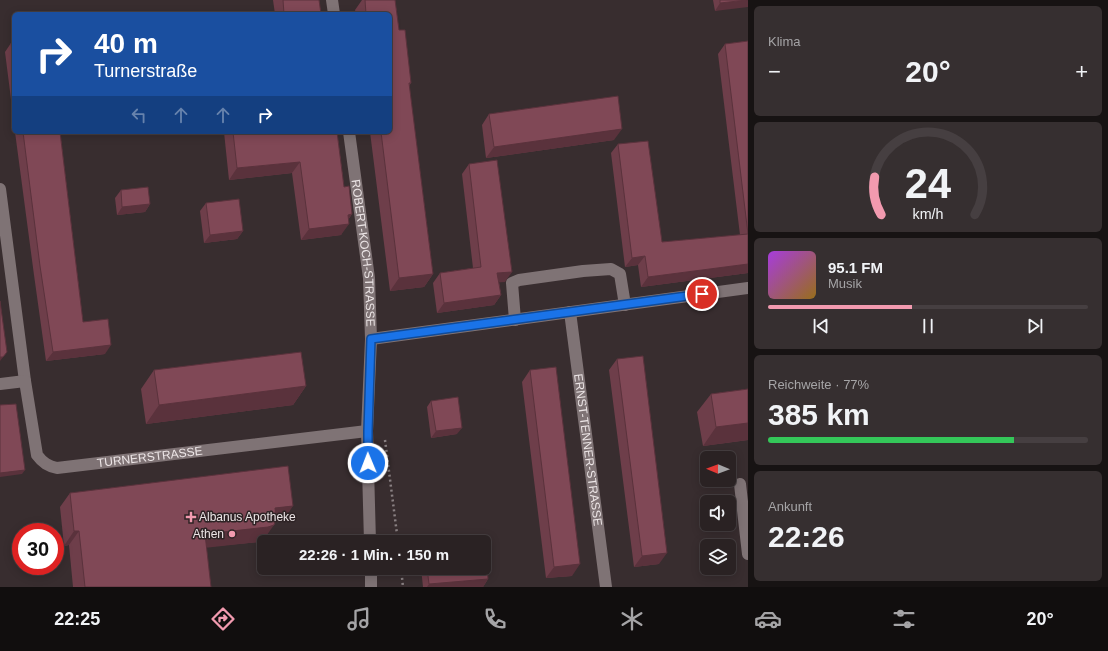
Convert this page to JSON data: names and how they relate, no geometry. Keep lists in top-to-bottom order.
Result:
{
  "streets": {
    "street": ["ROBERT-KOCH-STRASSE", "ERNST-TENNER-STRASSE", "TURNERSTRASSE"]
  },
  "crossings": [
    ["ROBERT-KOCH-STRASSE", "TURNERSTRASSE"]
  ],
  "places": {
    "health": ["Albanus Apotheke"],
    "other": ["Athen"]
  },
  "north": "left",
  "page": {
    "tile": [
      "Klima",
      ["Reichweite · 77%", "385 km"],
      ["Ankunft", "22:26"]
    ],
    "turn": ["40 m", "Turnerstraße"],
    "heat": ["−", "20°", "+"],
    "song": ["95.1 FM", "Musik"],
    "limit": "30",
    "trip": "22:26 · 1 Min. · 150 m",
    "tabs": ["22:25", "20°"],
    "gauge": ["24", "km/h"]
  }
}
